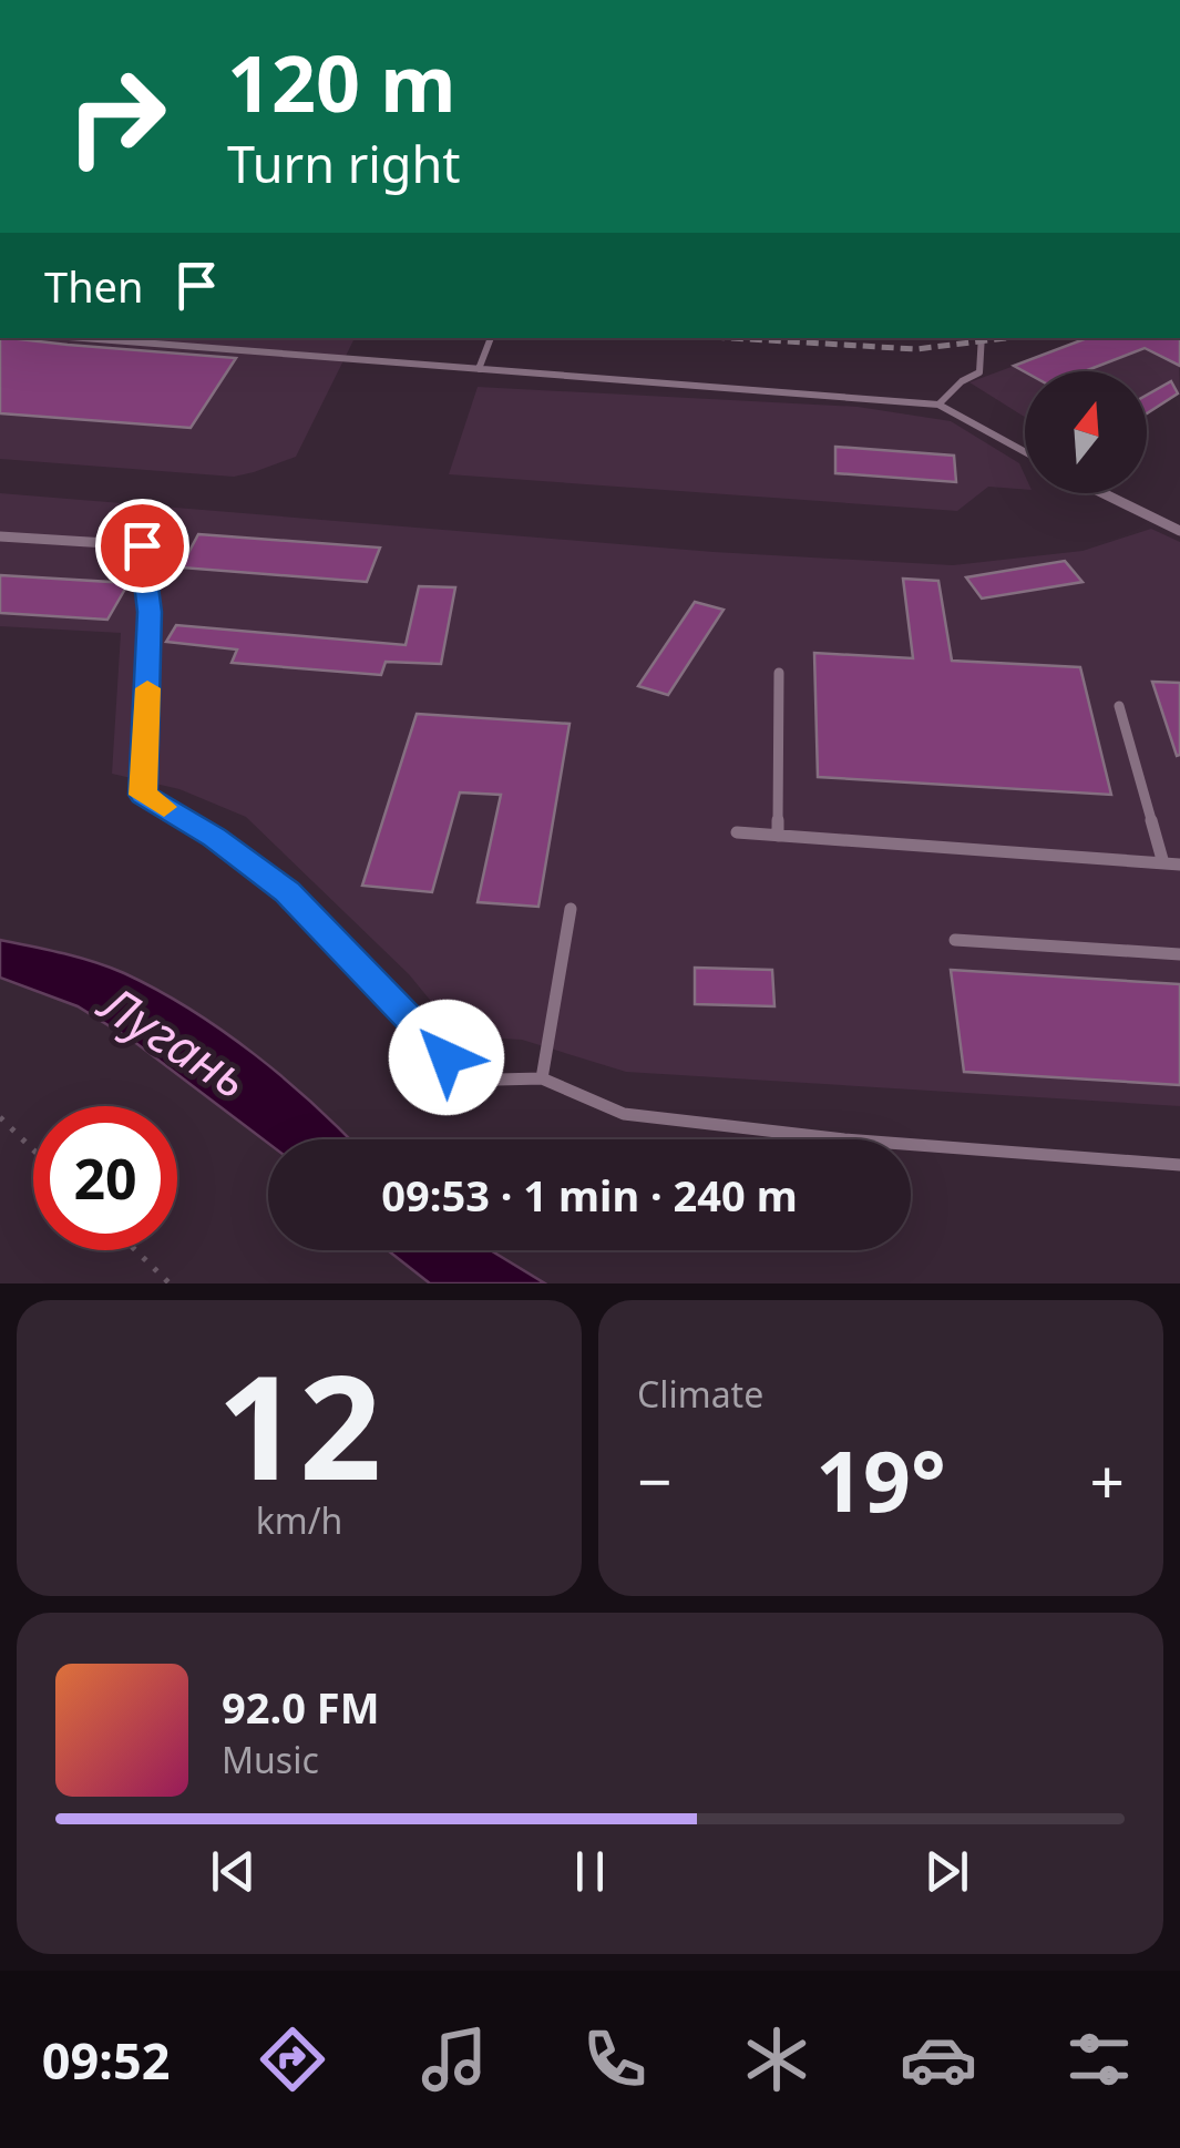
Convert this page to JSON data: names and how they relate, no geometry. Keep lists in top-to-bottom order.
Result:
{
  "water": ["Лугань"],
  "north": "top",
  "page": {
    "turn": ["120 m", "Turn right"],
    "then": "Then",
    "limit": "20",
    "trip": "09:53 · 1 min · 240 m",
    "tile": [
      ["12", "km/h"],
      "Climate"
    ],
    "heat": ["−", "19°", "+"],
    "song": ["92.0 FM", "Music"],
    "tabs": "09:52"
  }
}
